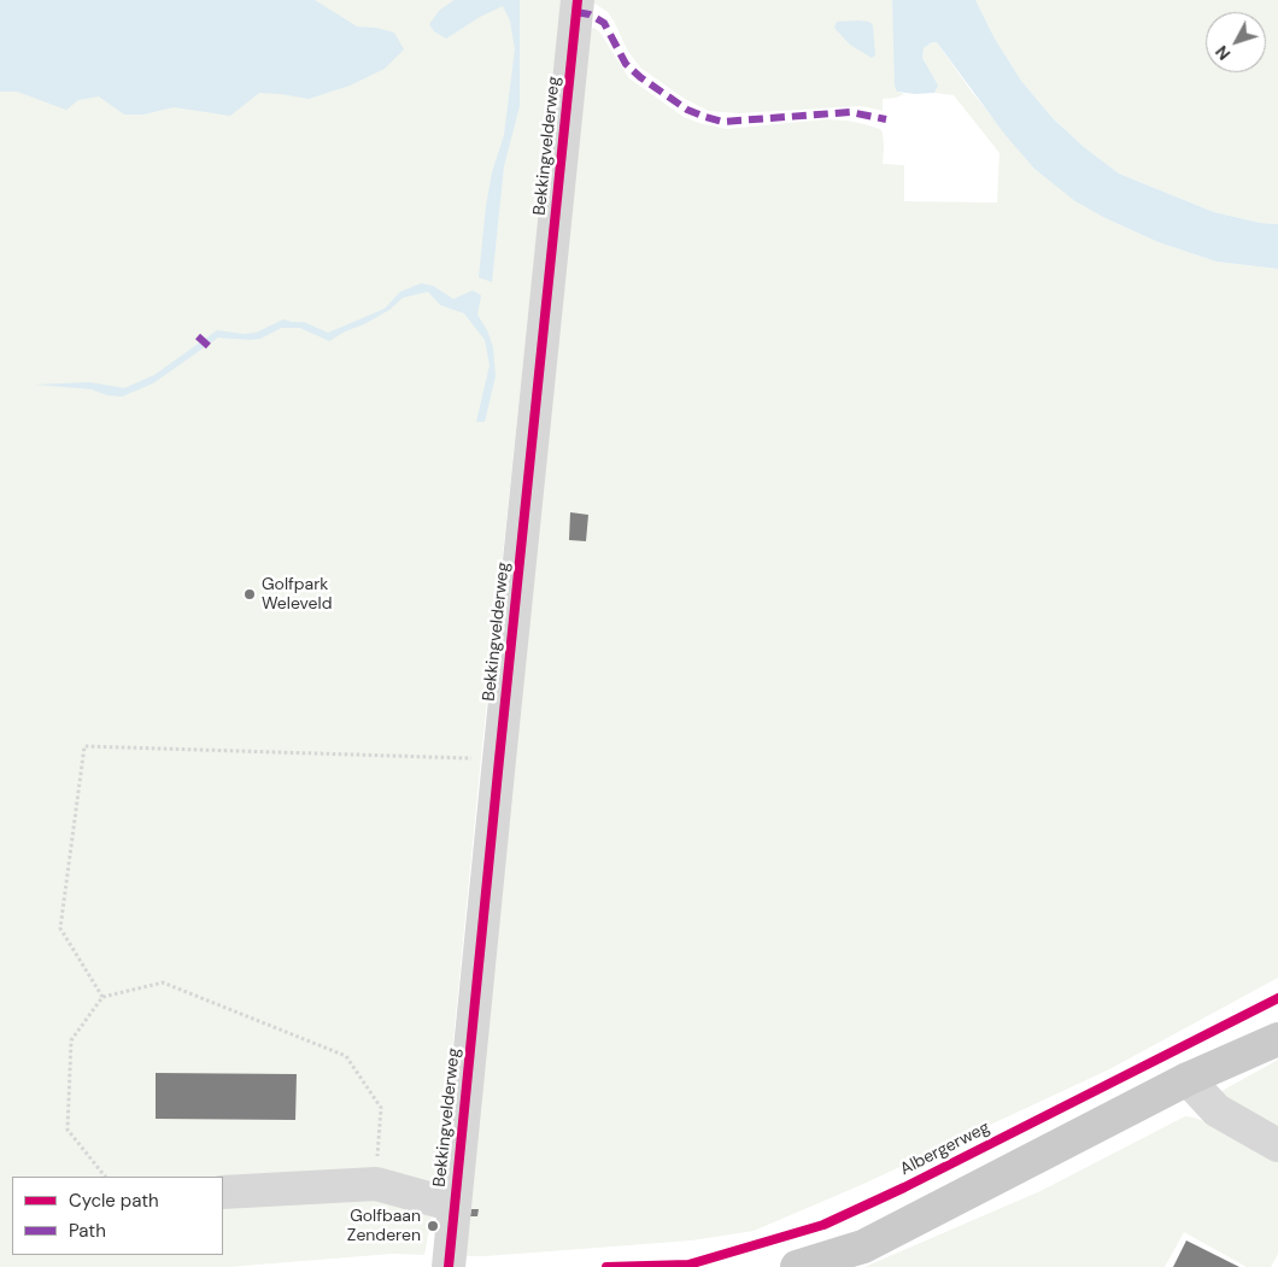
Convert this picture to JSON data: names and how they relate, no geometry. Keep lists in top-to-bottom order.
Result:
{
  "streets": {
    "street": ["Bekkingvelderweg"],
    "cycle path": ["Albergerweg"]
  },
  "places": ["Golfpark Weleveld", "Golfbaan Zenderen"],
  "legend": ["Cycle path", "Path"],
  "north": "bottom left"
}
